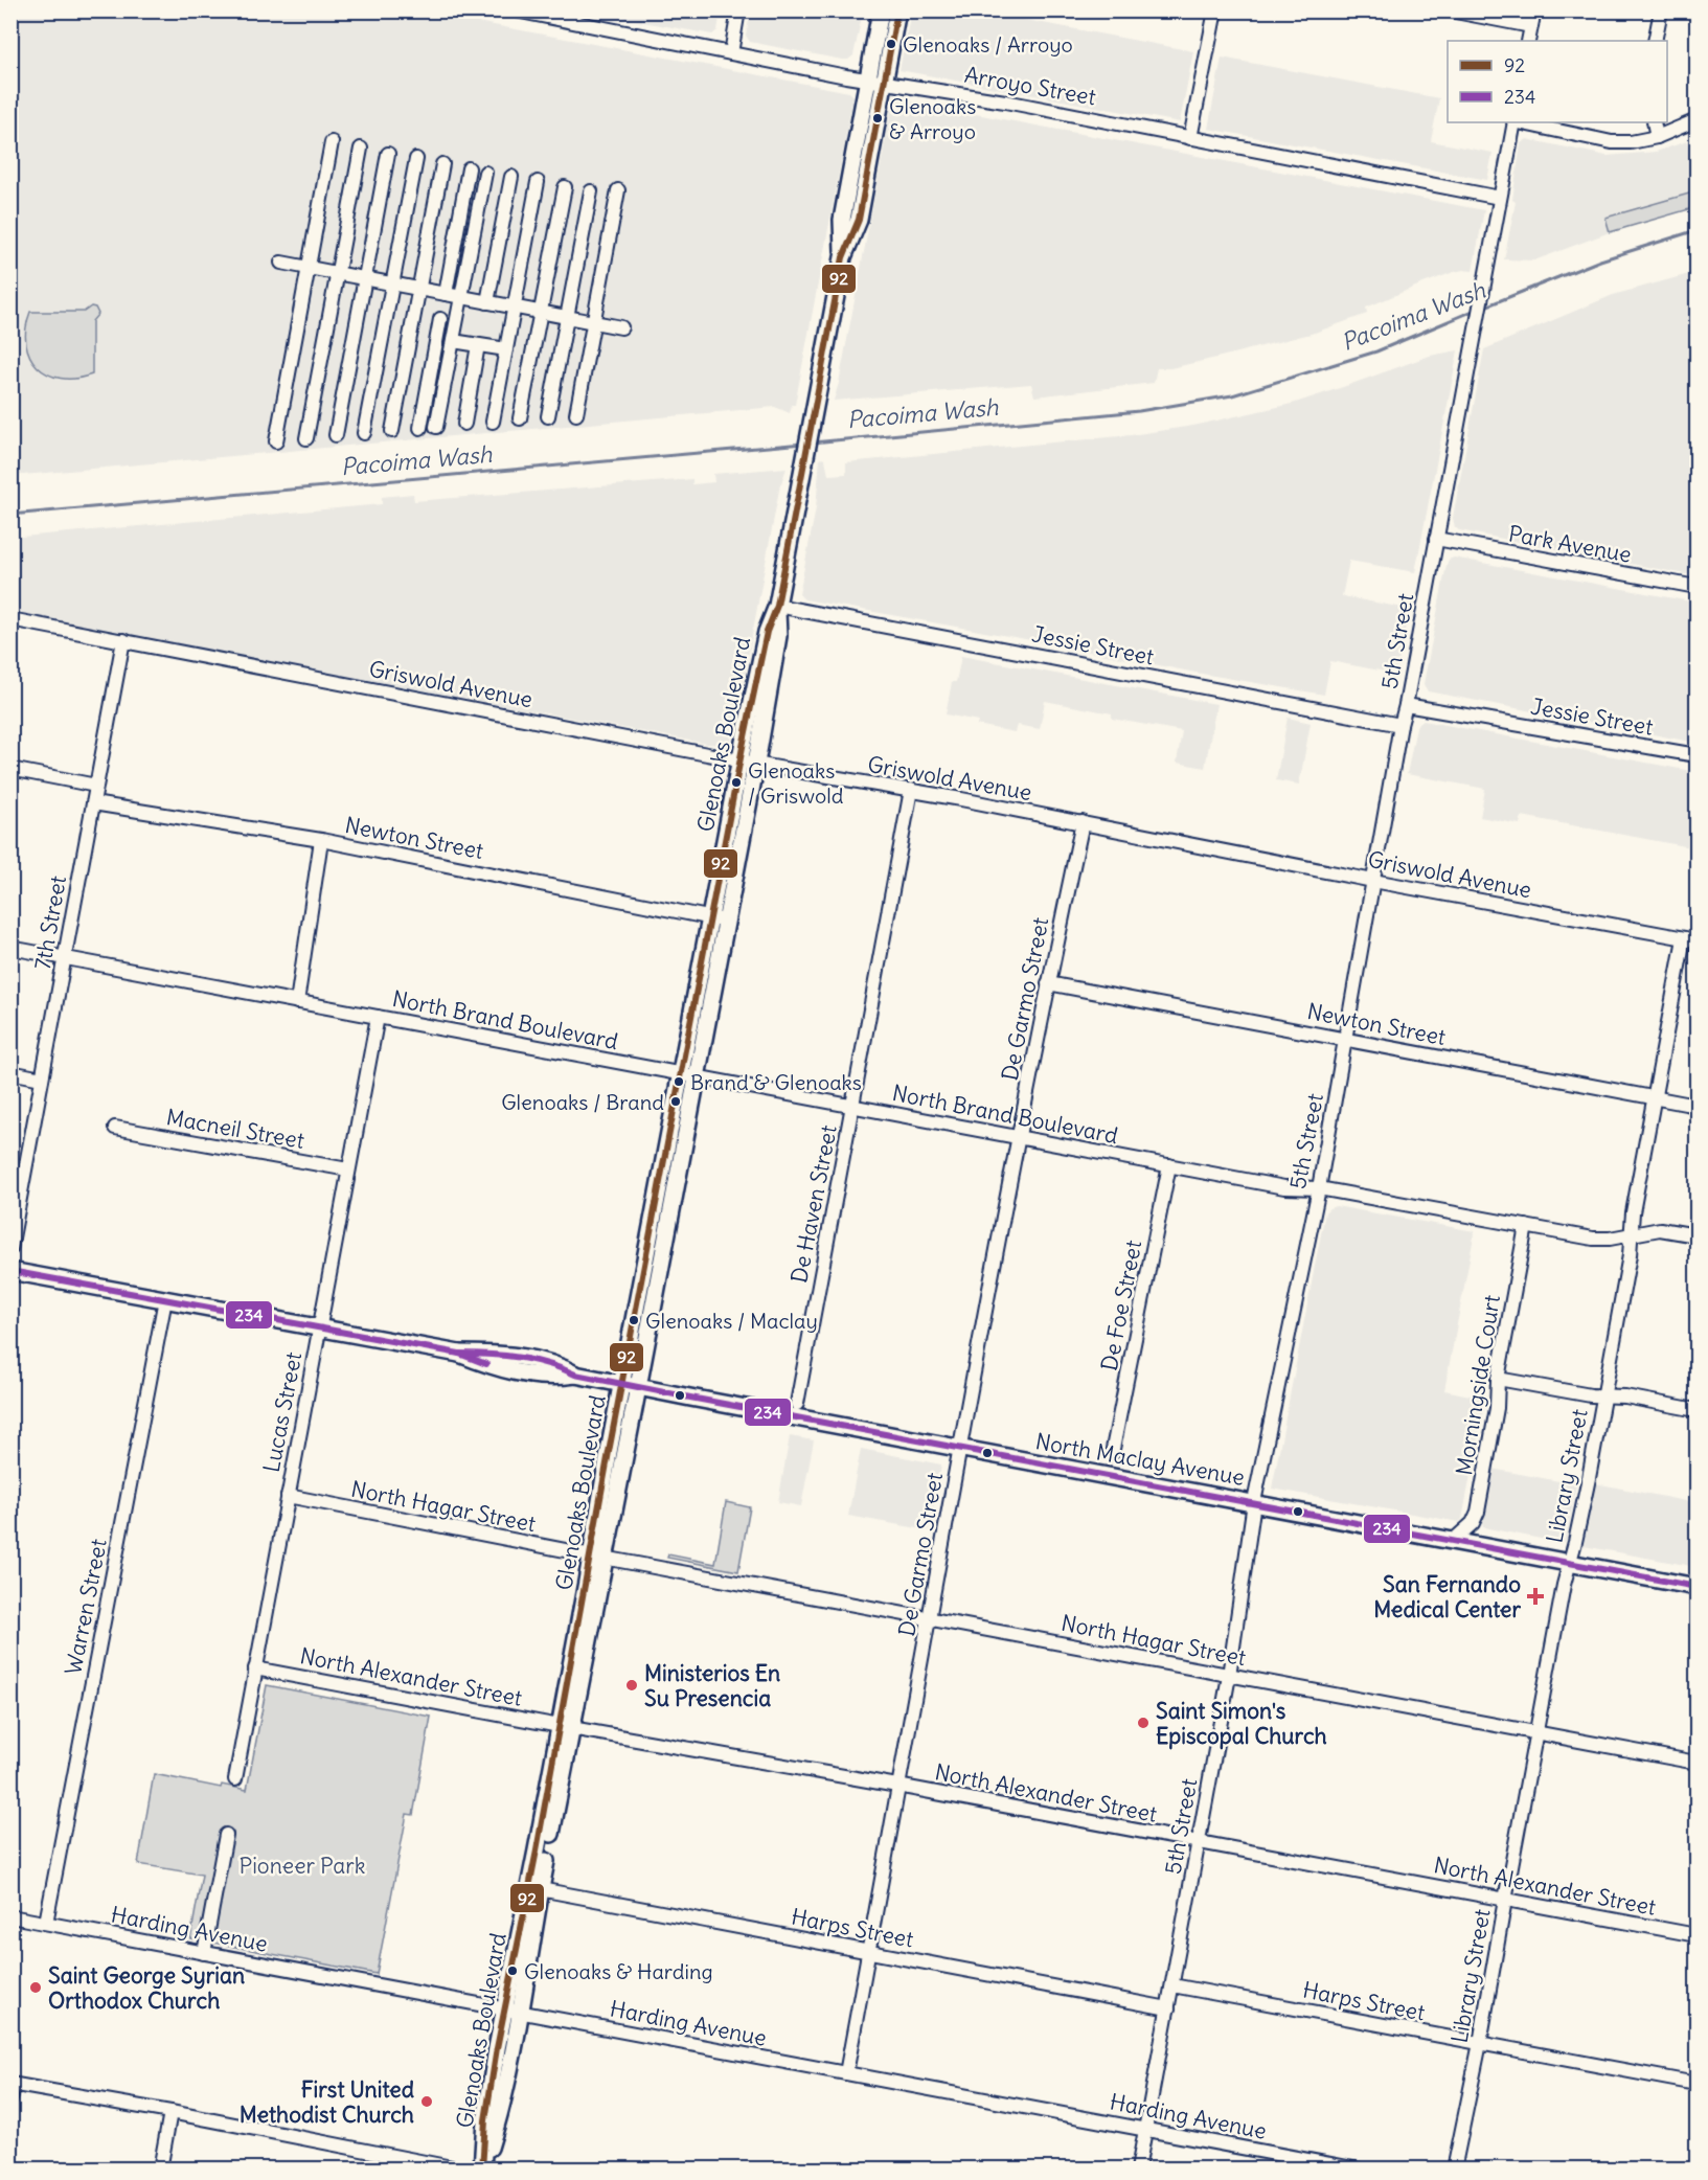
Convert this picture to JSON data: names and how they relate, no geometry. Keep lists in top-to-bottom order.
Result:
{
  "streets": {
    "main road": ["Glenoaks Boulevard", "North Maclay Avenue"],
    "street": [
      "Arroyo Street",
      "Park Avenue",
      "5th Street",
      "Jessie Street",
      "Griswold Avenue",
      "Newton Street",
      "7th Street",
      "De Garmo Street",
      "North Brand Boulevard",
      "Macneil Street",
      "De Haven Street",
      "De Foe Street",
      "Morningside Court",
      "Lucas Street",
      "Library Street",
      "North Hagar Street",
      "Warren Street",
      "North Alexander Street",
      "Harps Street",
      "Harding Avenue"
    ]
  },
  "crossings": [
    ["Arroyo Street", "5th Street"],
    ["Arroyo Street", "Glenoaks Boulevard"],
    ["Park Avenue", "5th Street"],
    ["5th Street", "Jessie Street"],
    ["5th Street", "Griswold Avenue"],
    ["5th Street", "Newton Street"],
    ["5th Street", "North Brand Boulevard"],
    ["5th Street", "North Maclay Avenue"],
    ["5th Street", "North Hagar Street"],
    ["5th Street", "North Alexander Street"],
    ["5th Street", "Harps Street"],
    ["5th Street", "Harding Avenue"],
    ["Jessie Street", "Glenoaks Boulevard"],
    ["Griswold Avenue", "Glenoaks Boulevard"],
    ["Griswold Avenue", "7th Street"],
    ["Griswold Avenue", "De Garmo Street"],
    ["Griswold Avenue", "De Haven Street"],
    ["Griswold Avenue", "Library Street"],
    ["Glenoaks Boulevard", "Newton Street"],
    ["Glenoaks Boulevard", "North Brand Boulevard"],
    ["Glenoaks Boulevard", "North Maclay Avenue"],
    ["Glenoaks Boulevard", "North Hagar Street"],
    ["Glenoaks Boulevard", "North Alexander Street"],
    ["Glenoaks Boulevard", "Harps Street"],
    ["Glenoaks Boulevard", "Harding Avenue"],
    ["Newton Street", "7th Street"],
    ["Newton Street", "De Garmo Street"],
    ["Newton Street", "Library Street"],
    ["7th Street", "North Brand Boulevard"],
    ["De Garmo Street", "North Brand Boulevard"],
    ["De Garmo Street", "North Maclay Avenue"],
    ["De Garmo Street", "North Hagar Street"],
    ["De Garmo Street", "North Alexander Street"],
    ["De Garmo Street", "Harps Street"],
    ["De Garmo Street", "Harding Avenue"],
    ["North Brand Boulevard", "De Haven Street"],
    ["North Brand Boulevard", "De Foe Street"],
    ["North Brand Boulevard", "Morningside Court"],
    ["North Brand Boulevard", "Lucas Street"],
    ["North Brand Boulevard", "Library Street"],
    ["Macneil Street", "Lucas Street"],
    ["Morningside Court", "North Maclay Avenue"],
    ["Lucas Street", "North Maclay Avenue"],
    ["Lucas Street", "North Hagar Street"],
    ["Lucas Street", "North Alexander Street"],
    ["North Maclay Avenue", "Library Street"],
    ["North Maclay Avenue", "Warren Street"],
    ["Library Street", "North Hagar Street"],
    ["Library Street", "North Alexander Street"],
    ["Library Street", "Harps Street"],
    ["Warren Street", "Harding Avenue"]
  ],
  "water": ["Pacoima Wash"],
  "parks": ["Pioneer Park"],
  "places": {
    "other": [
      "Glenoaks / Arroyo",
      "Glenoaks & Arroyo",
      "Glenoaks / Griswold",
      "Brand & Glenoaks",
      "Glenoaks / Brand",
      "Glenoaks / Maclay",
      "Ministerios En Su Presencia",
      "Saint Simon's Episcopal Church",
      "Glenoaks & Harding",
      "Saint George Syrian Orthodox Church",
      "First United Methodist Church"
    ],
    "health": ["San Fernando Medical Center"]
  },
  "lines": ["transit line 92", "transit line 234"],
  "legend": ["92", "234"]
}
